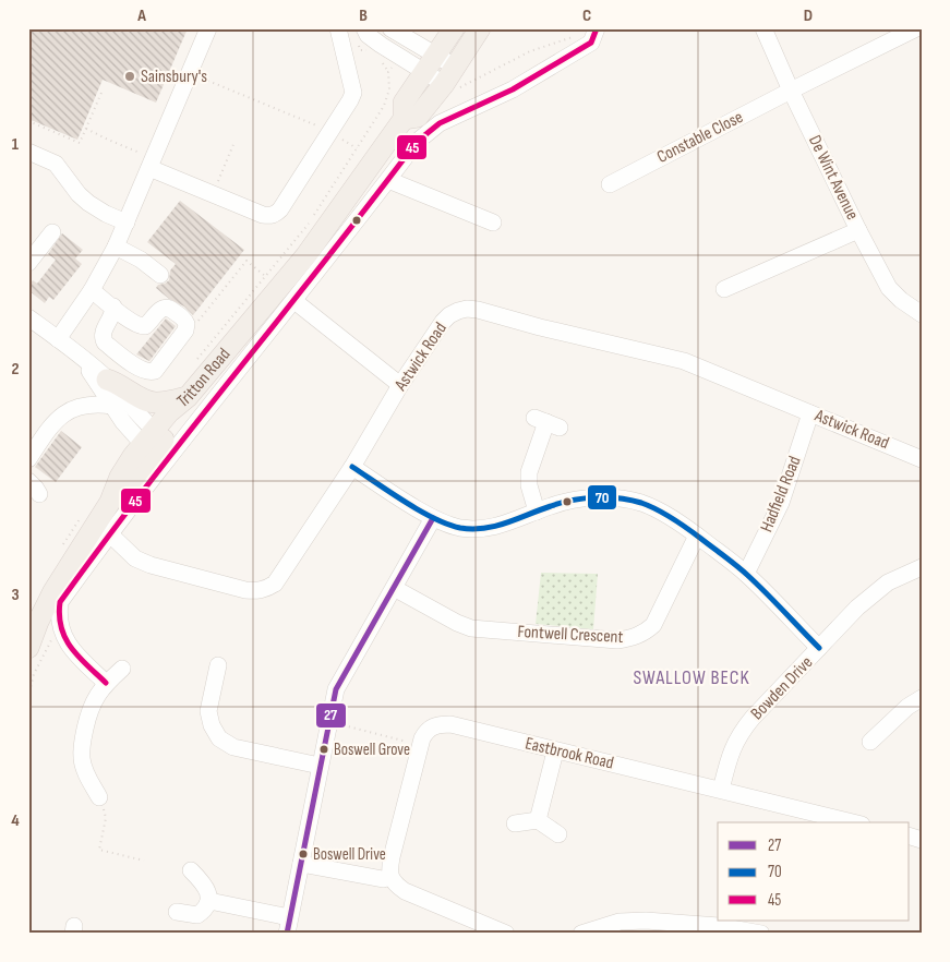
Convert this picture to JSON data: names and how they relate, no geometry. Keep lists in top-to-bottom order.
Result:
{
  "streets": {
    "main road": ["Tritton Road"],
    "street": [
      "Constable Close",
      "De Wint Avenue",
      "Astwick Road",
      "Hadfield Road",
      "Fontwell Crescent",
      "Bowden Drive",
      "Eastbrook Road"
    ]
  },
  "crossings": [
    ["Constable Close", "De Wint Avenue"],
    ["Astwick Road", "Hadfield Road"],
    ["Bowden Drive", "Eastbrook Road"]
  ],
  "districts": ["SWALLOW BECK"],
  "places": ["Sainsbury's", "Boswell Grove", "Boswell Drive"],
  "lines": ["transit line 45", "transit line 70", "transit line 27"],
  "legend": ["27", "70", "45"],
  "grid": {
    "columns": [
      "A",
      "B",
      "C",
      "D"
    ],
    "rows": [
      "1",
      "2",
      "3",
      "4"
    ]
  }
}
